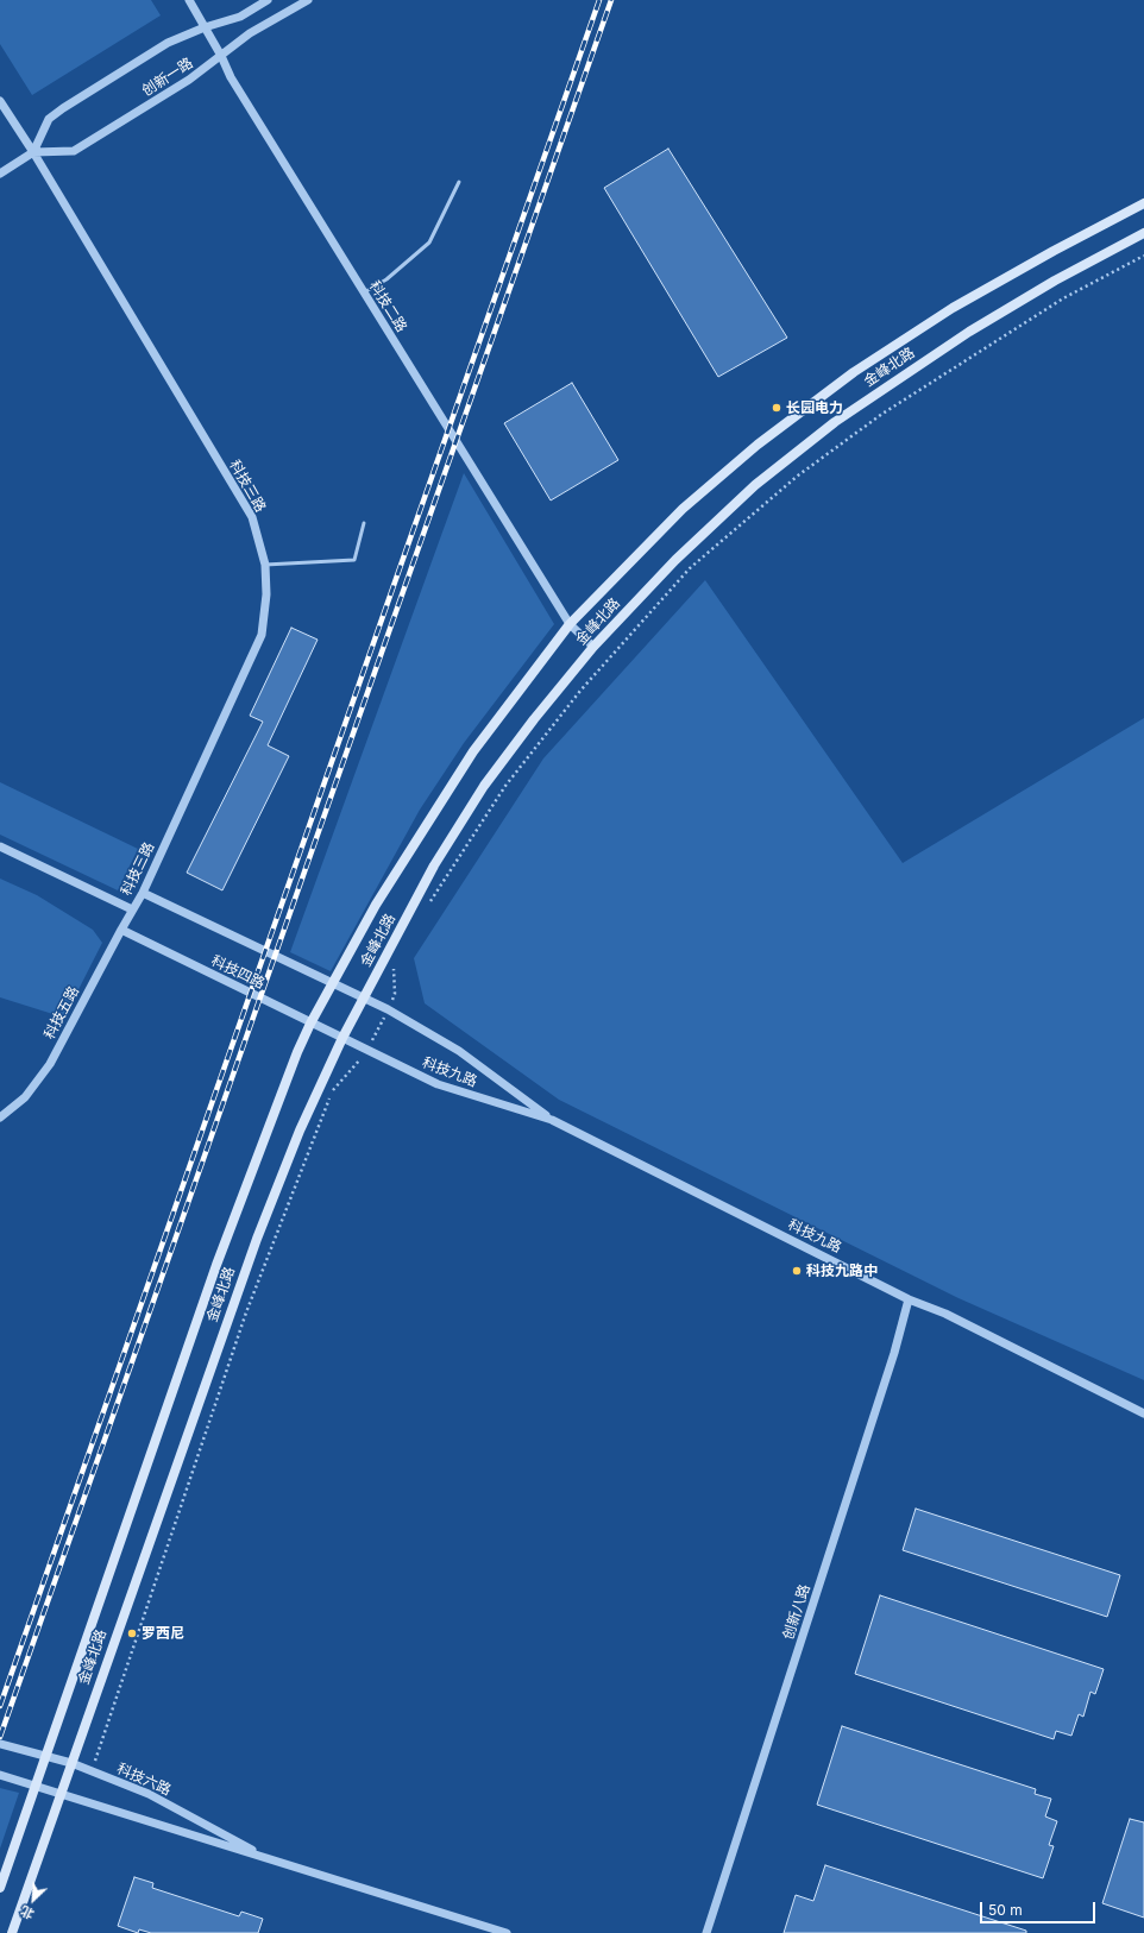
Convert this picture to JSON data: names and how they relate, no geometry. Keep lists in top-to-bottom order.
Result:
{
  "streets": {
    "main road": ["金峰北路"],
    "street": [
      "创新一路",
      "科技二路",
      "科技三路",
      "科技四路",
      "科技五路",
      "科技九路",
      "创新八路",
      "科技六路"
    ]
  },
  "crossings": [
    ["创新一路", "科技二路"],
    ["创新一路", "科技三路"],
    ["科技二路", "金峰北路"],
    ["金峰北路", "科技四路"],
    ["金峰北路", "科技九路"],
    ["金峰北路", "科技六路"],
    ["科技三路", "科技五路"],
    ["科技四路", "科技五路"],
    ["科技四路", "科技九路"],
    ["科技九路", "创新八路"]
  ],
  "places": ["长园电力", "科技九路中", "罗西尼"],
  "scale_bar": "50 m",
  "north": "bottom left"
}
